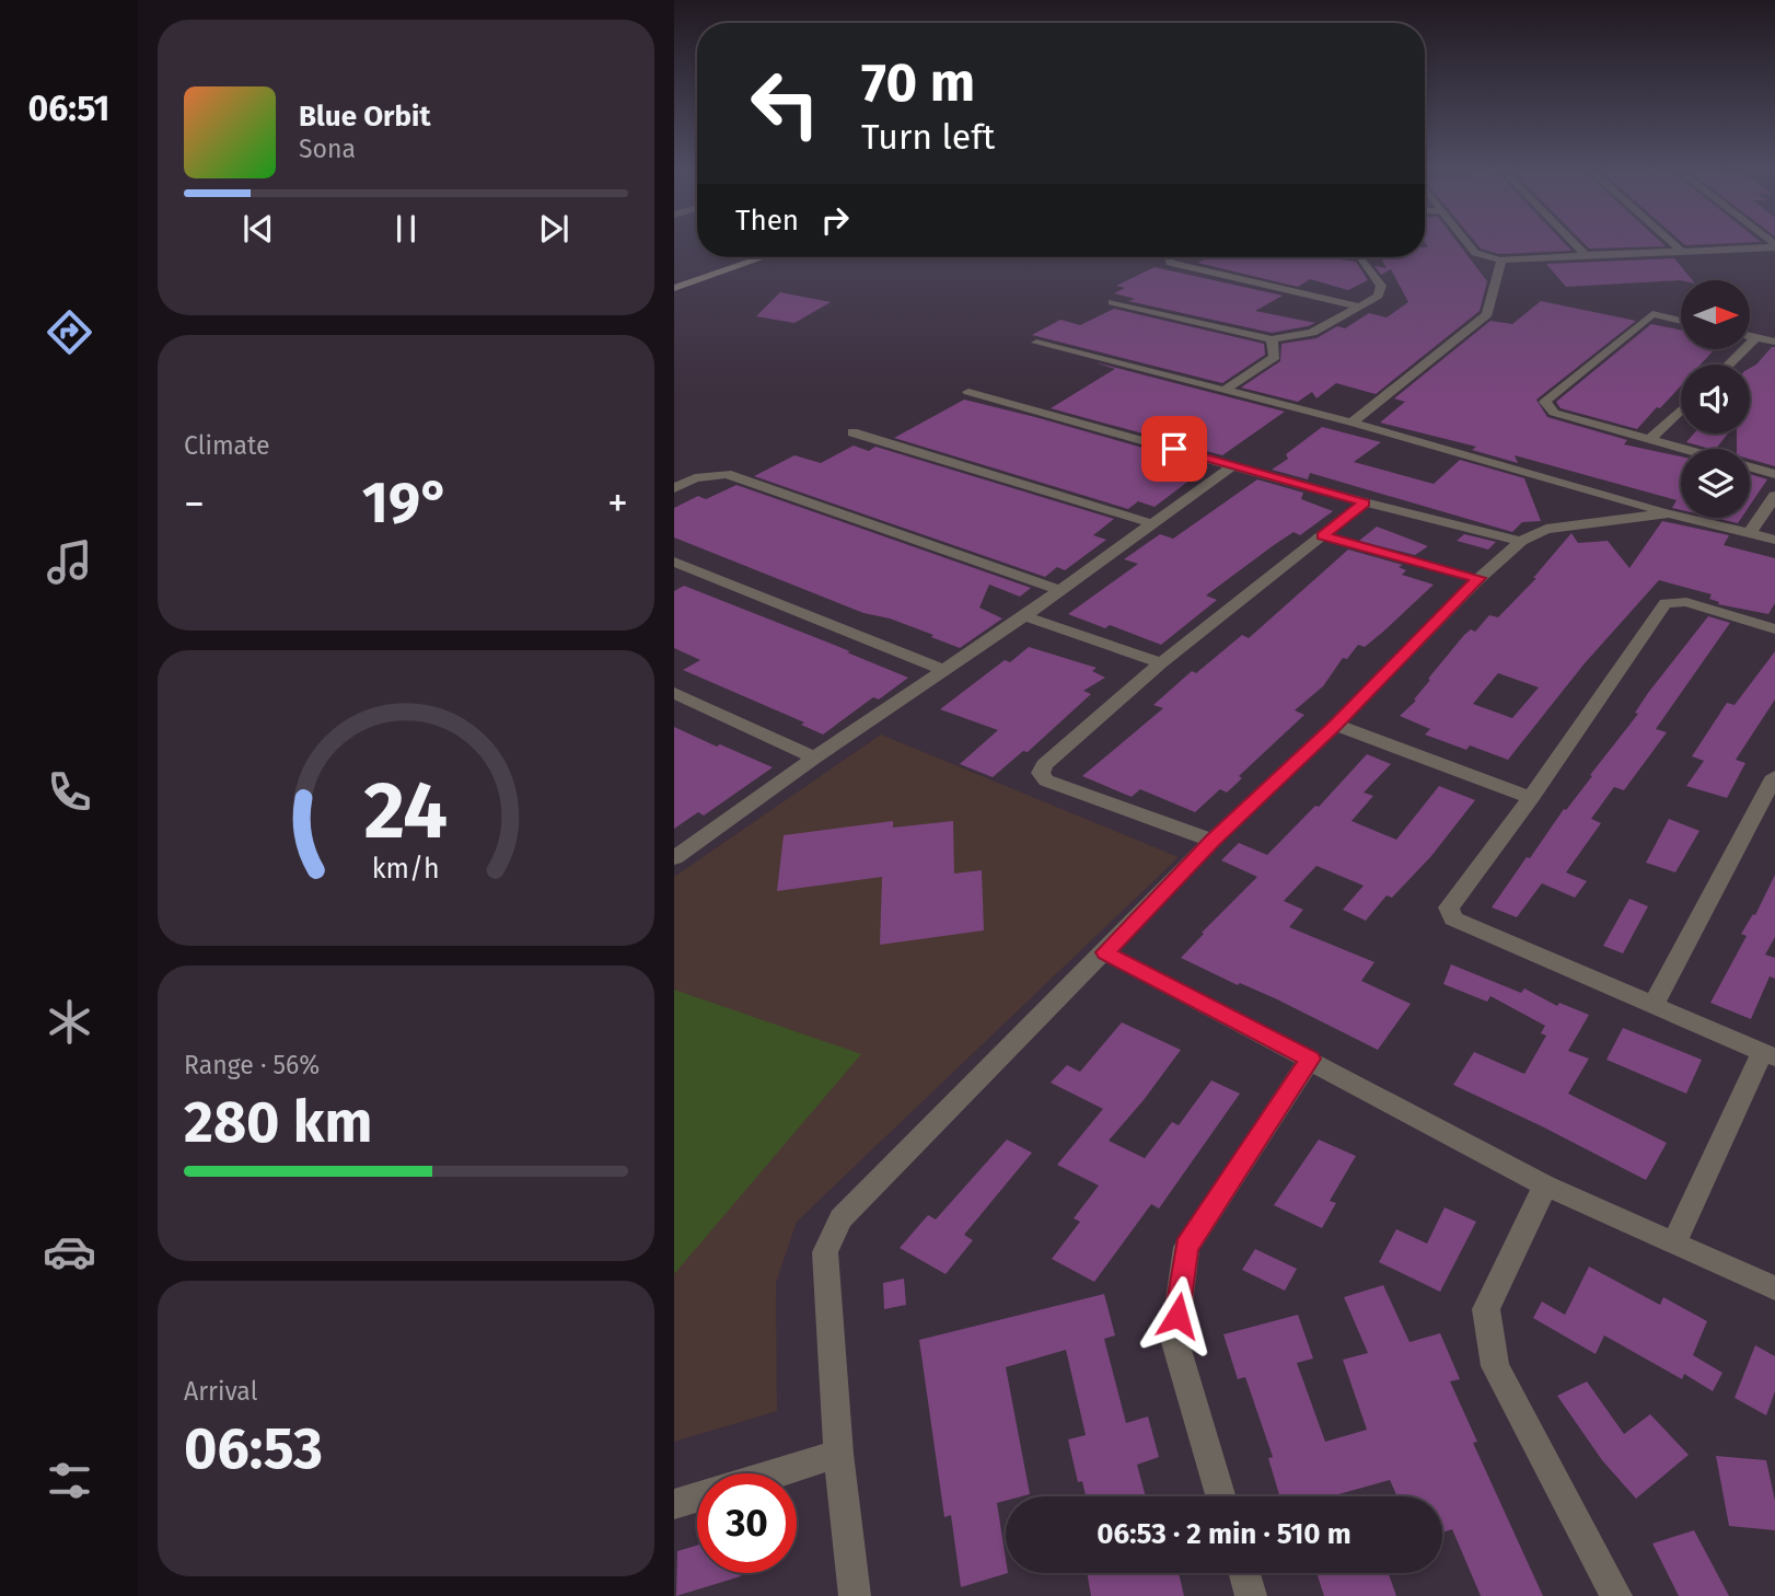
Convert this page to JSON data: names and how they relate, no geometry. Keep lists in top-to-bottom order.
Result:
{
  "north": "right",
  "page": {
    "tabs": "06:51",
    "turn": ["70 m", "Turn left"],
    "song": ["Blue Orbit", "Sona"],
    "then": "Then",
    "tile": [
      "Climate",
      ["Range · 56%", "280 km"],
      ["Arrival", "06:53"]
    ],
    "heat": ["−", "19°", "+"],
    "limit": "30",
    "trip": "06:53 · 2 min · 510 m",
    "gauge": ["24", "km/h"]
  }
}
